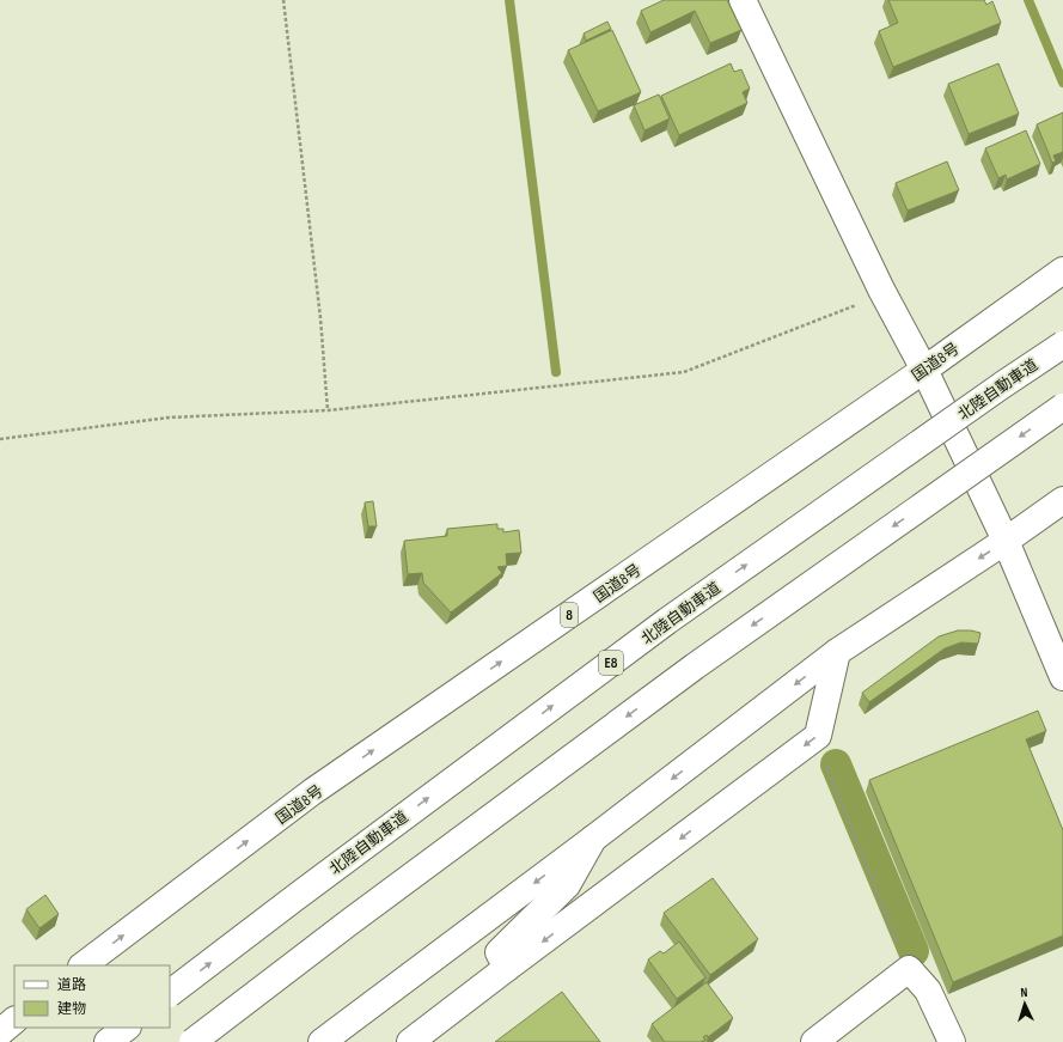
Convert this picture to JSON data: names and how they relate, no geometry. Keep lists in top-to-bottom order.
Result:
{
  "streets": {
    "main road": [
      "国道8号",
      "北陸自動車道",
      "8",
      "E8"
    ]
  },
  "legend": ["道路", "建物"],
  "north": "top"
}
